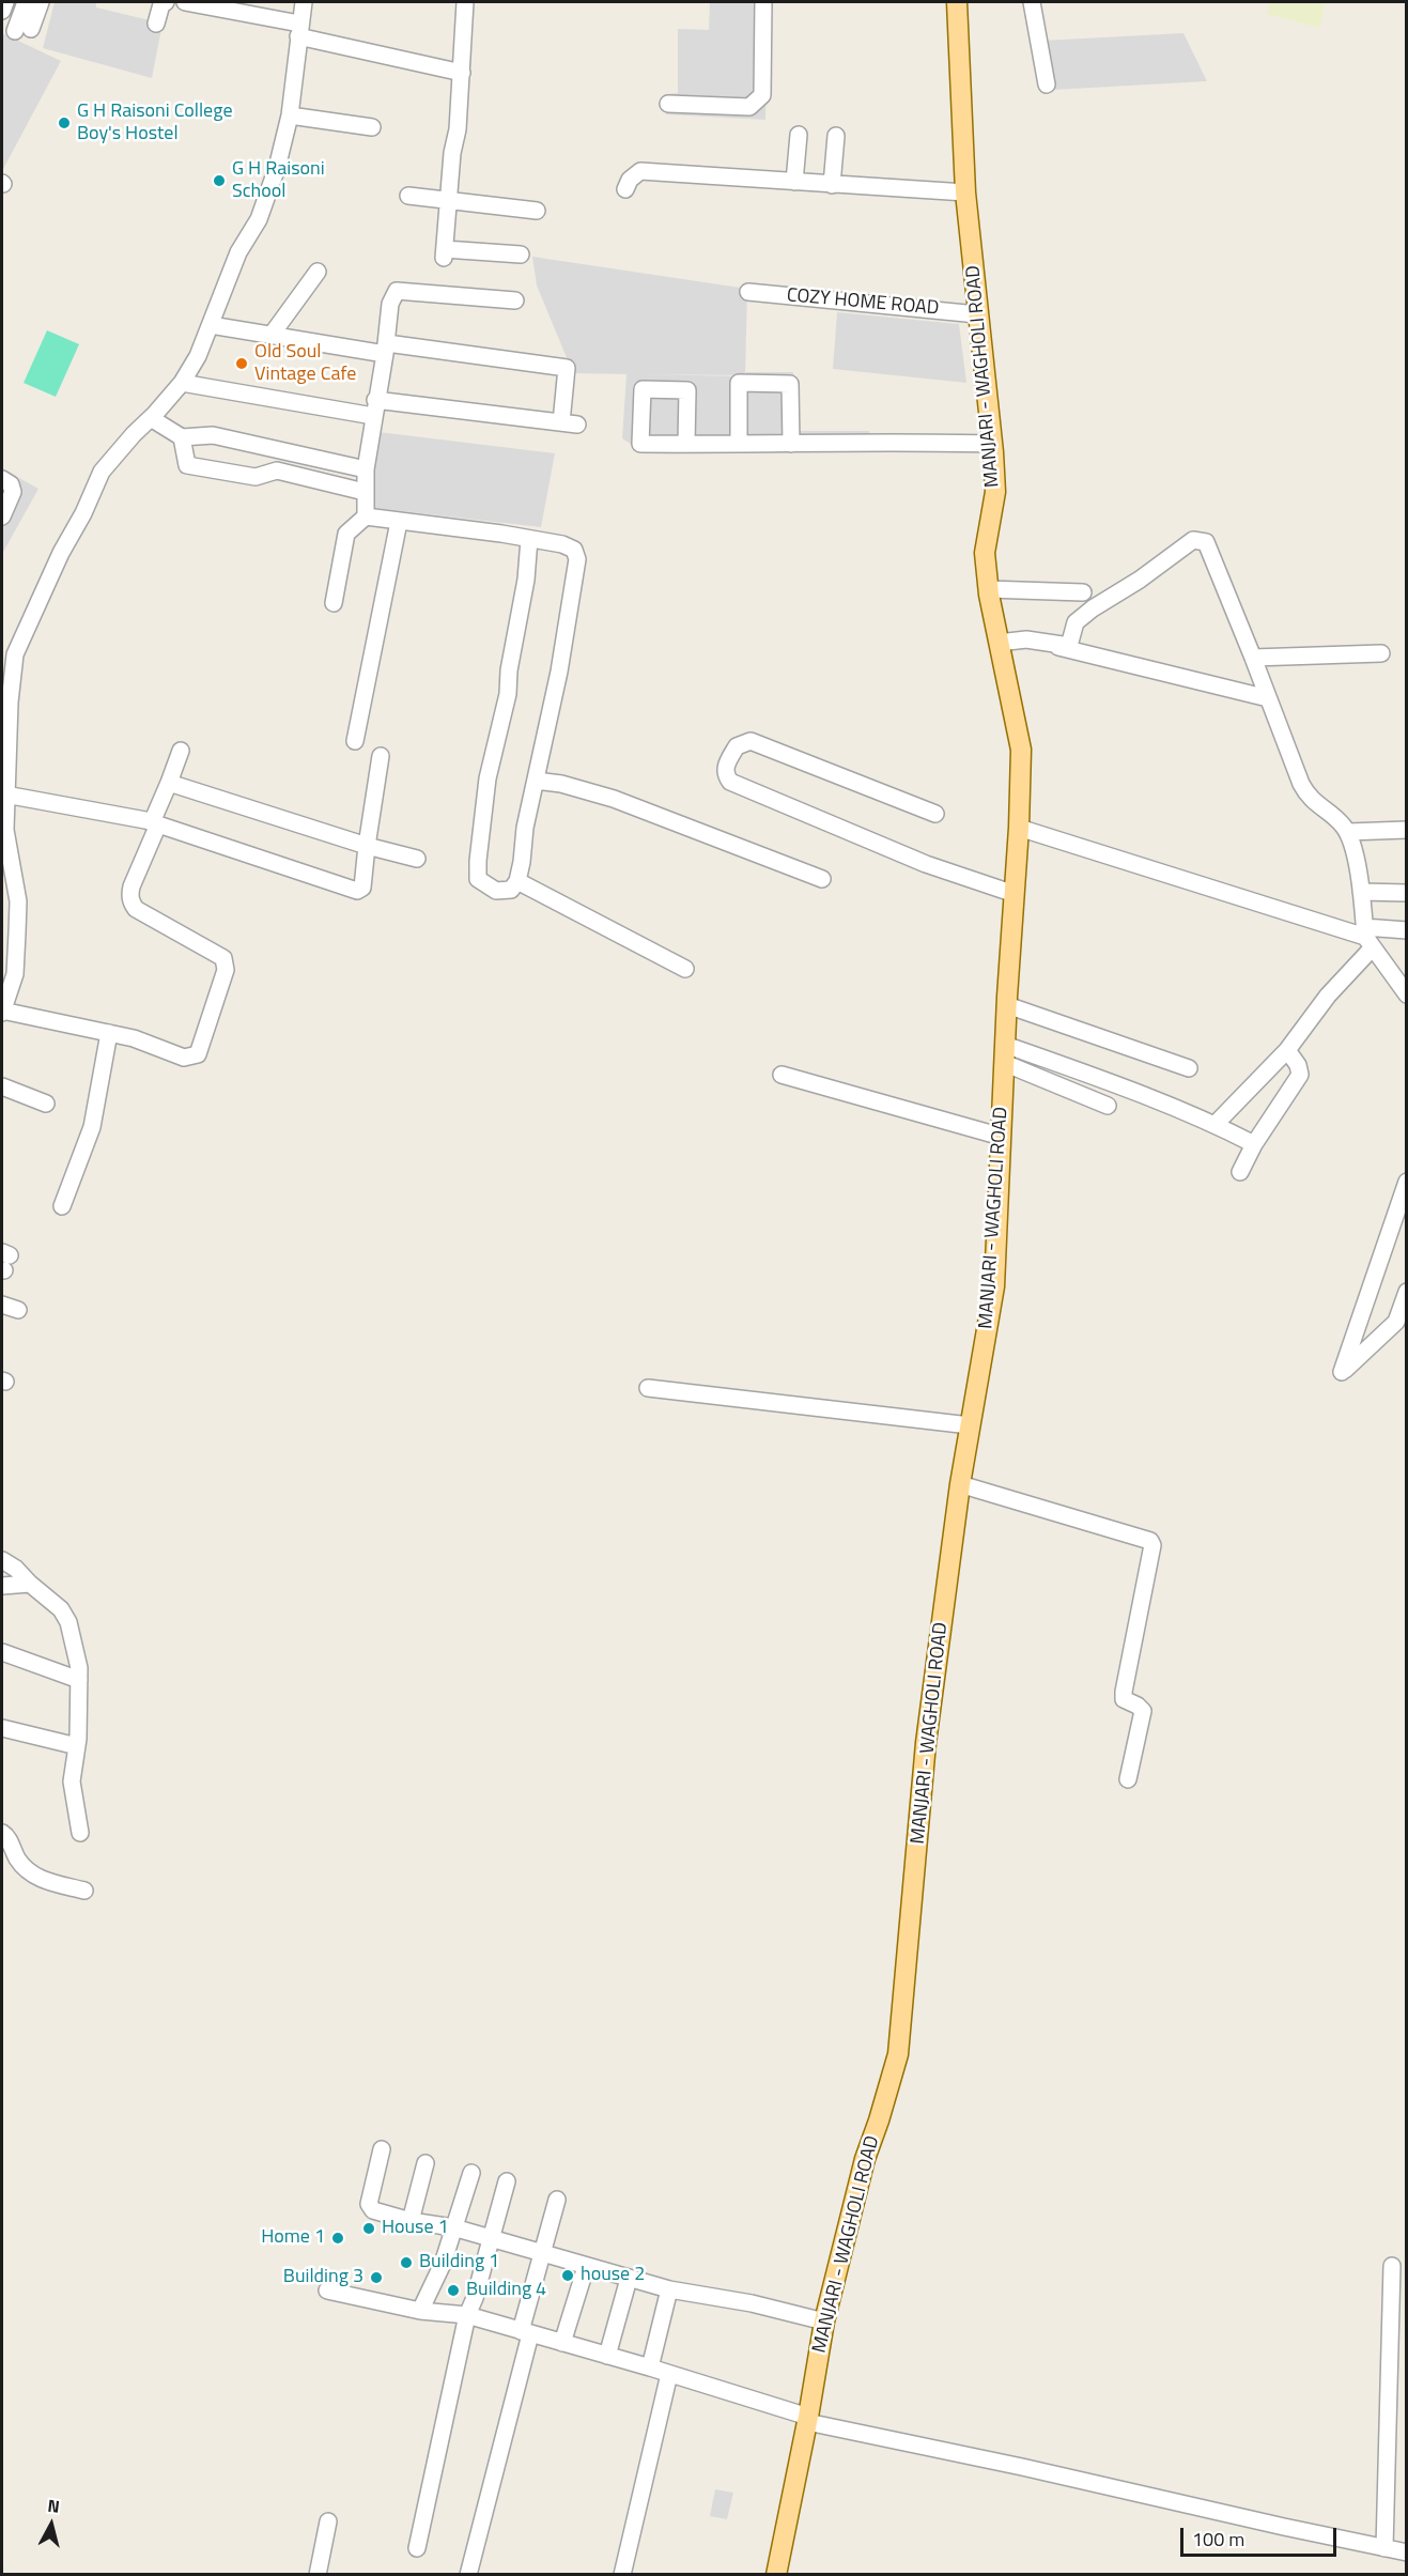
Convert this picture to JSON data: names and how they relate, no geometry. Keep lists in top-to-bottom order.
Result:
{
  "streets": {
    "main road": ["MANJARI - WAGHOLI ROAD"],
    "street": ["COZY HOME ROAD"]
  },
  "crossings": [
    ["COZY HOME ROAD", "MANJARI - WAGHOLI ROAD"]
  ],
  "places": [
    "G H Raisoni College Boy's Hostel",
    "G H Raisoni School",
    "Old Soul Vintage Cafe",
    "House 1",
    "Home 1",
    "Building 1",
    "house 2",
    "Building 3",
    "Building 4"
  ],
  "scale_bar": "100 m",
  "north": "top"
}
